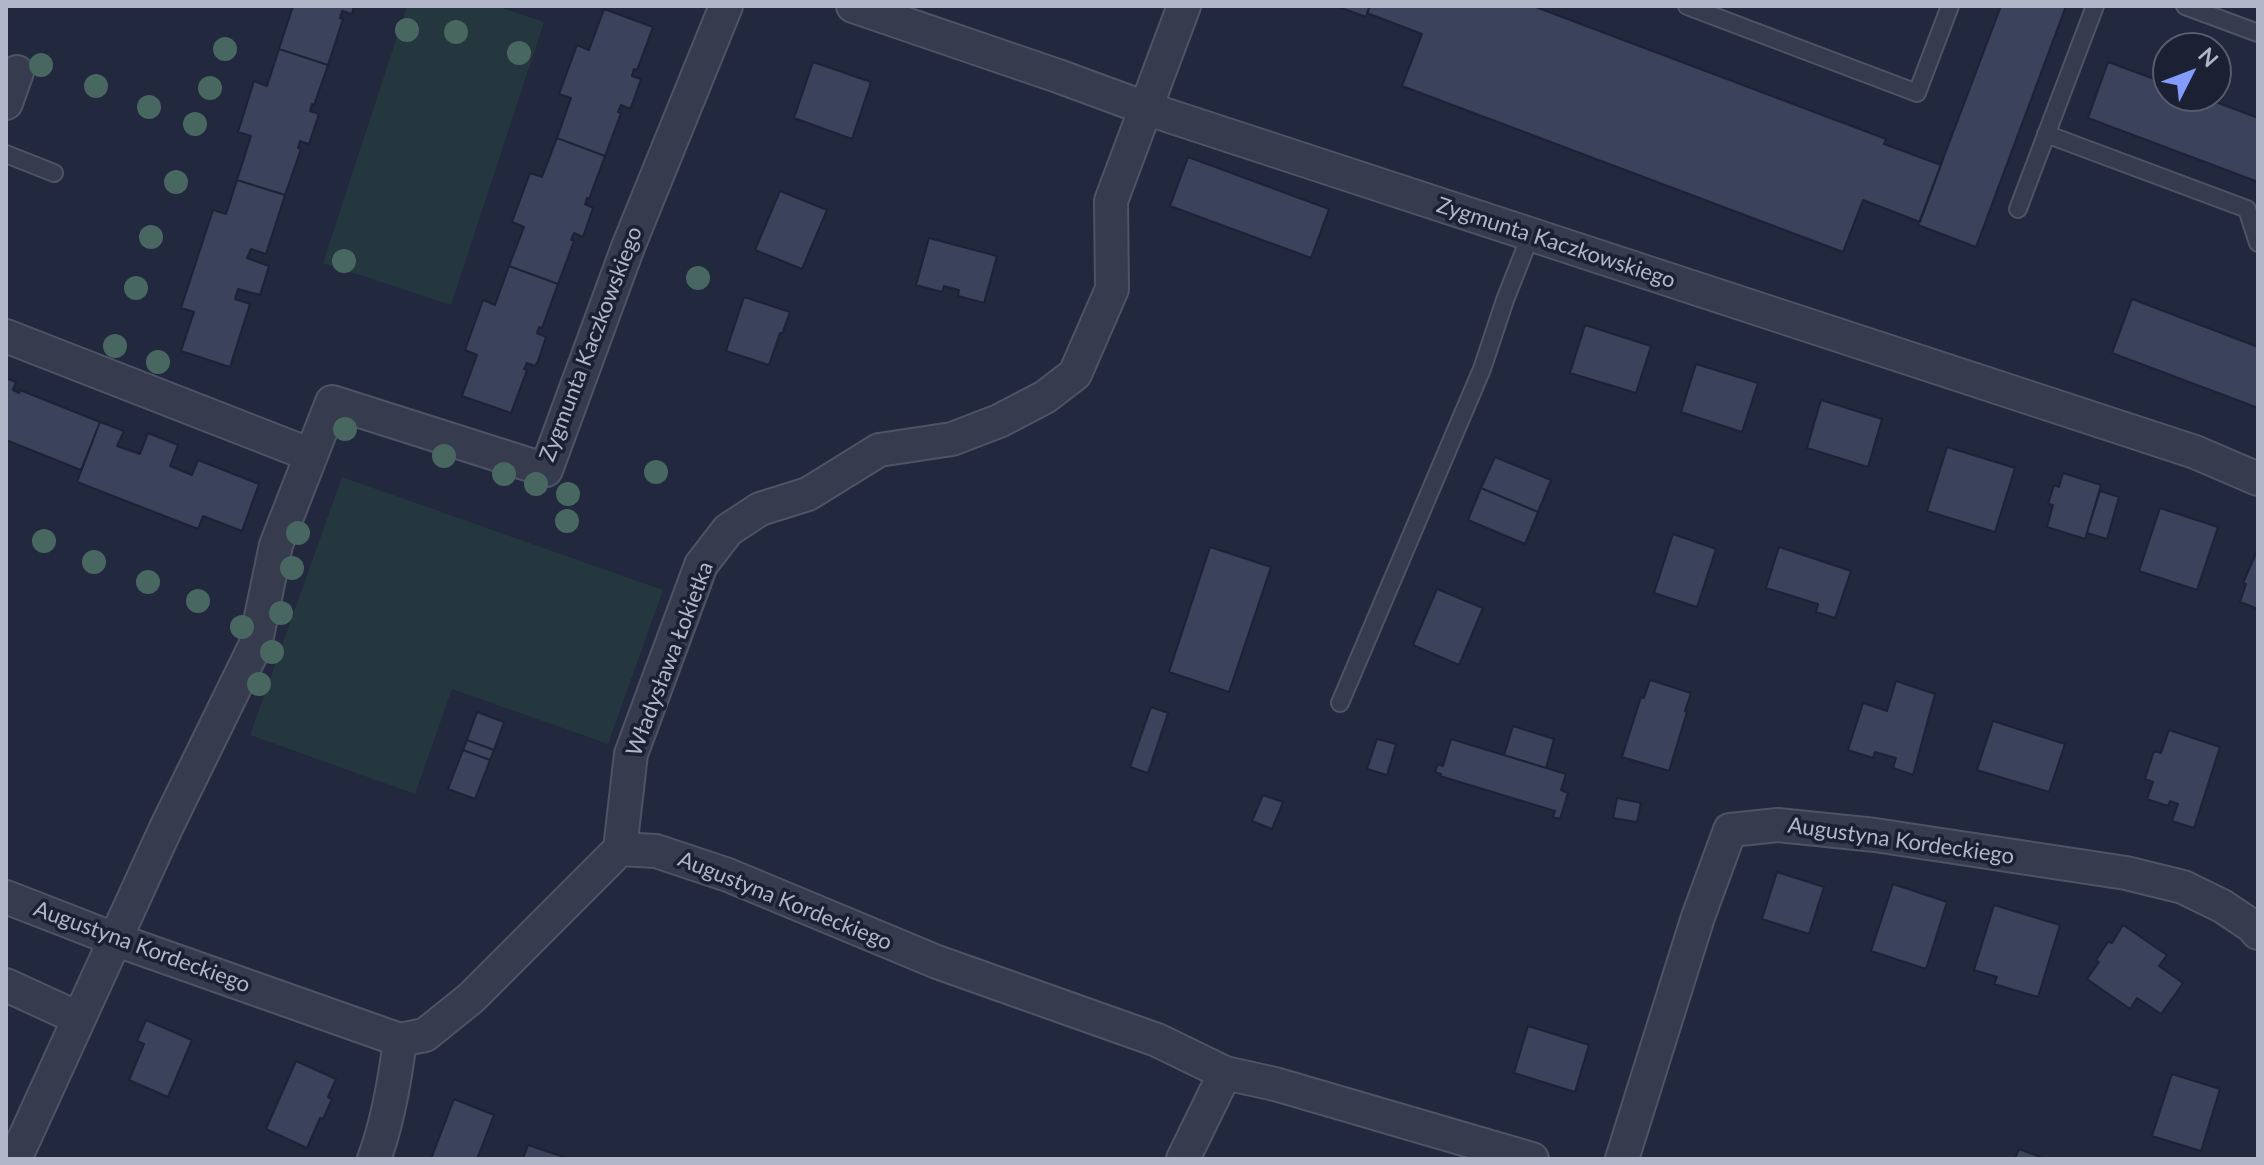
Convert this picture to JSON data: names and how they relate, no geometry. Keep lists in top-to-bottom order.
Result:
{
  "streets": {
    "street": ["Zygmunta Kaczkowskiego", "Władysława Łokietka", "Augustyna Kordeckiego"]
  },
  "crossings": [
    ["Zygmunta Kaczkowskiego", "Władysława Łokietka"],
    ["Zygmunta Kaczkowskiego", "Augustyna Kordeckiego"],
    ["Władysława Łokietka", "Augustyna Kordeckiego"]
  ],
  "north": "top right"
}
